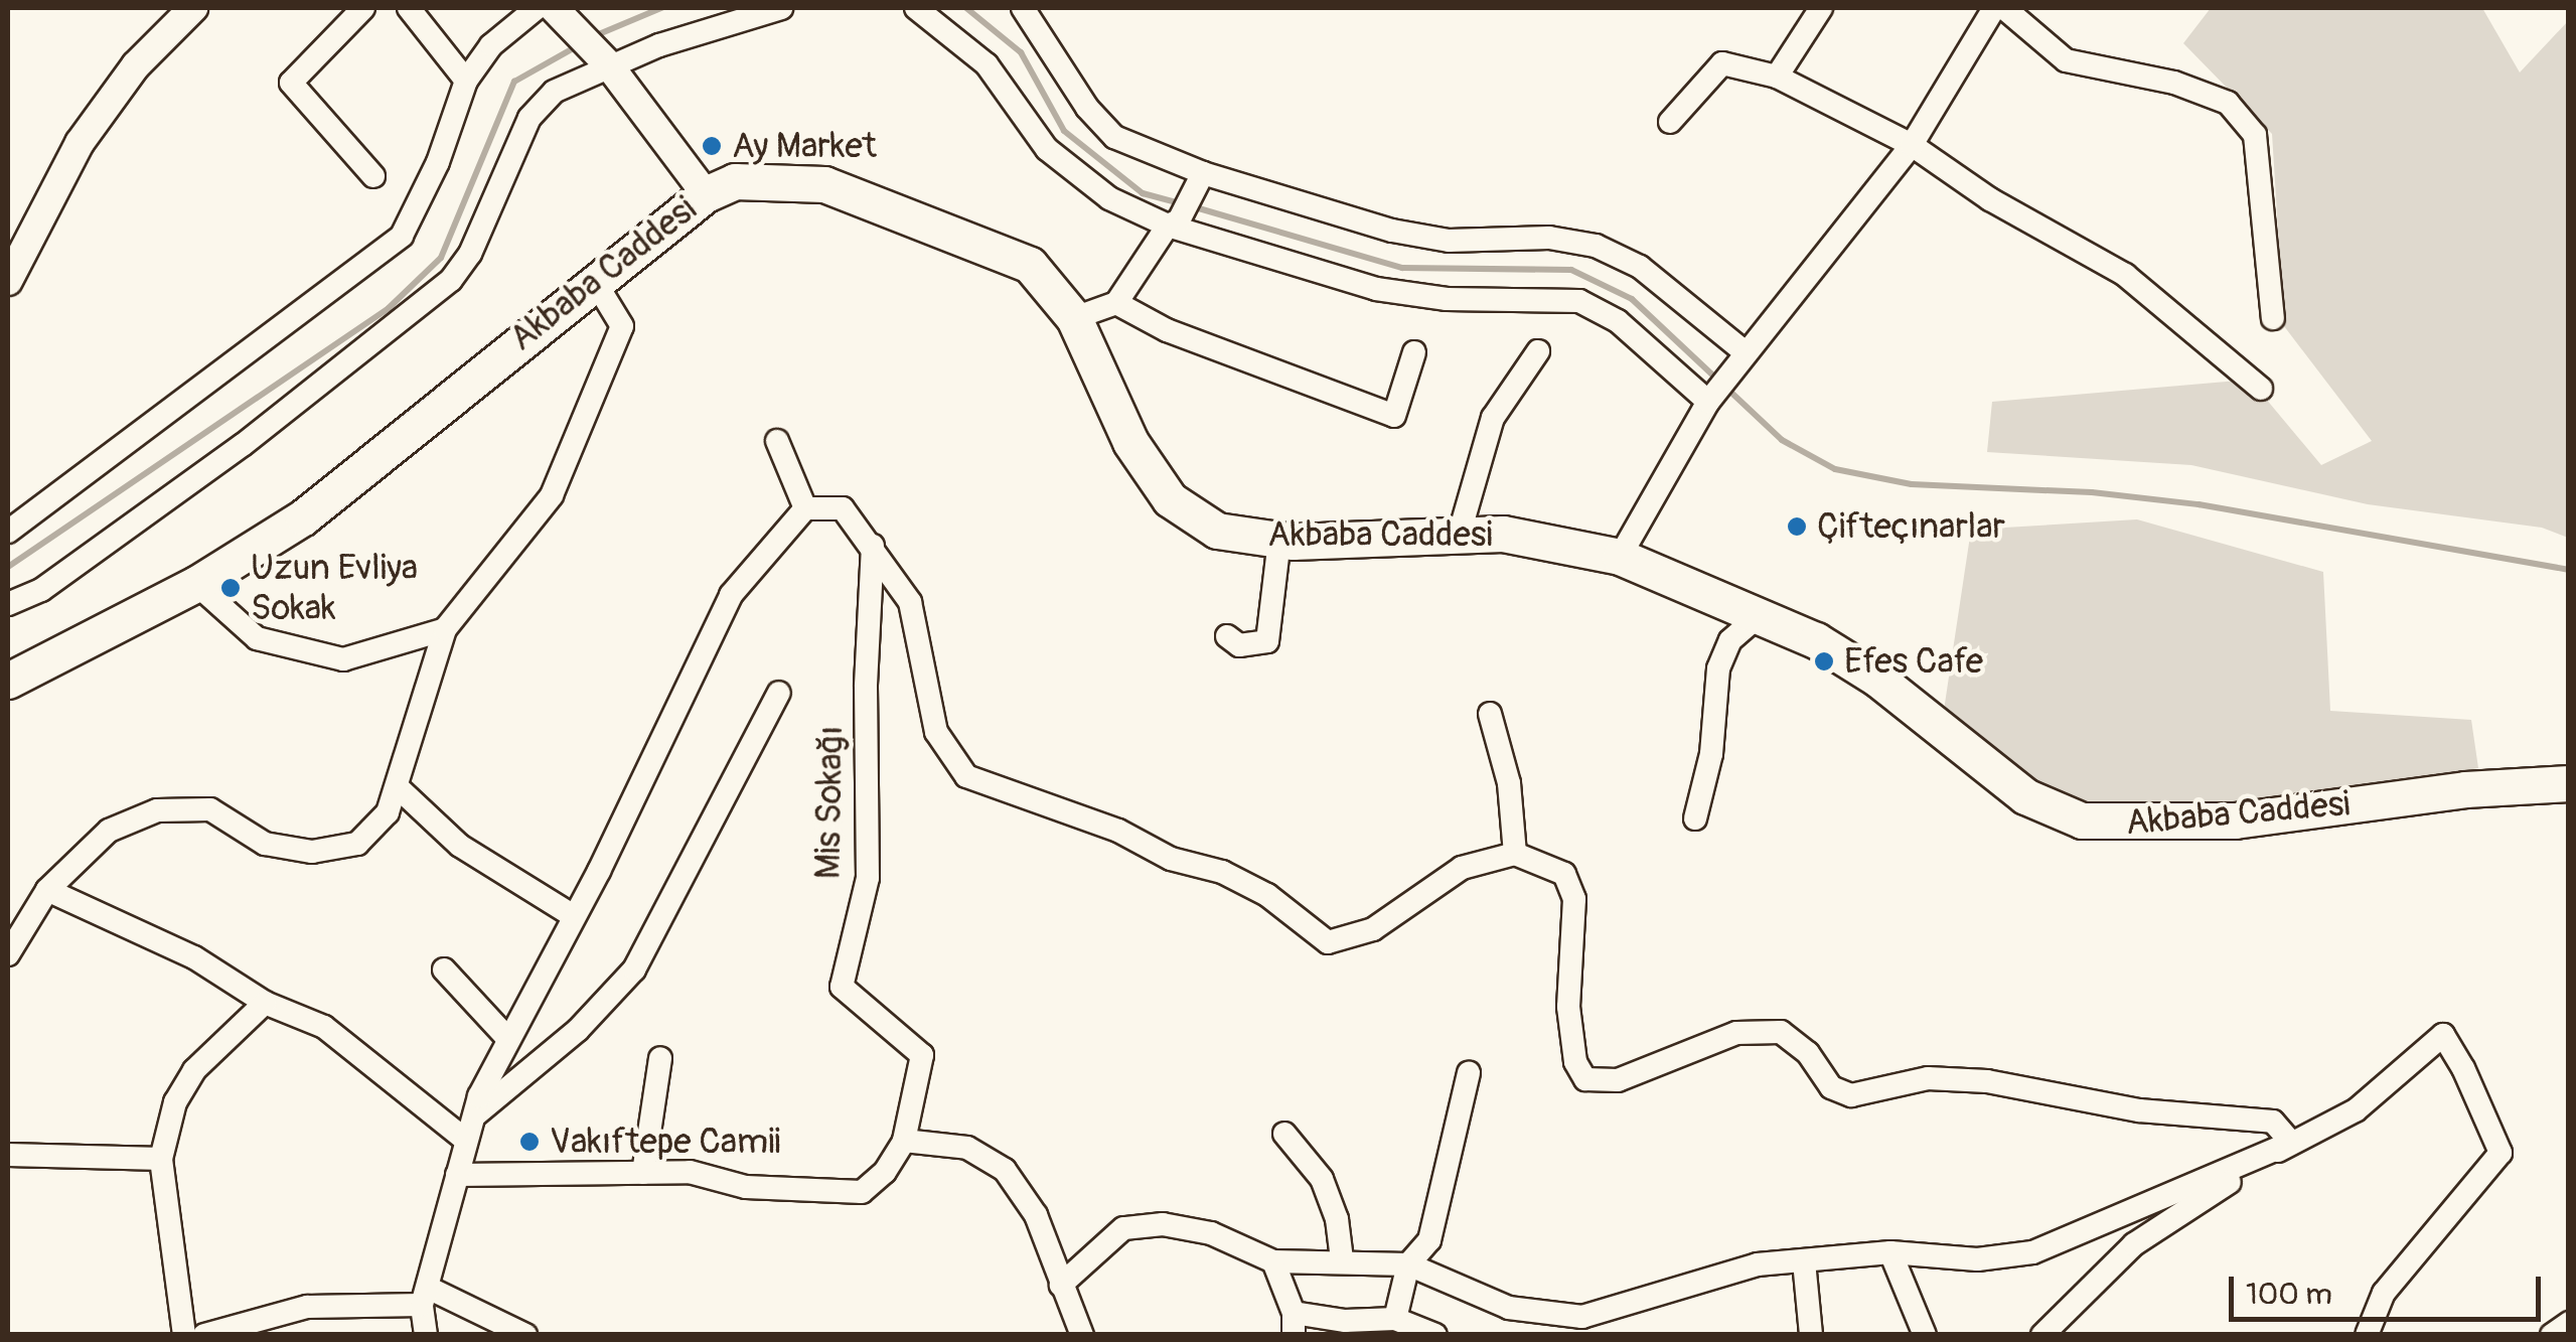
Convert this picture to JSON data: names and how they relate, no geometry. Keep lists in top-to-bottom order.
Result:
{
  "streets": {
    "main road": ["Akbaba Caddesi"],
    "street": ["Mis Sokağı"]
  },
  "places": [
    "Ay Market",
    "Çifteçınarlar",
    "Uzun Evliya Sokak",
    "Efes Cafe",
    "Vakıftepe Camii"
  ],
  "scale_bar": "100 m"
}
